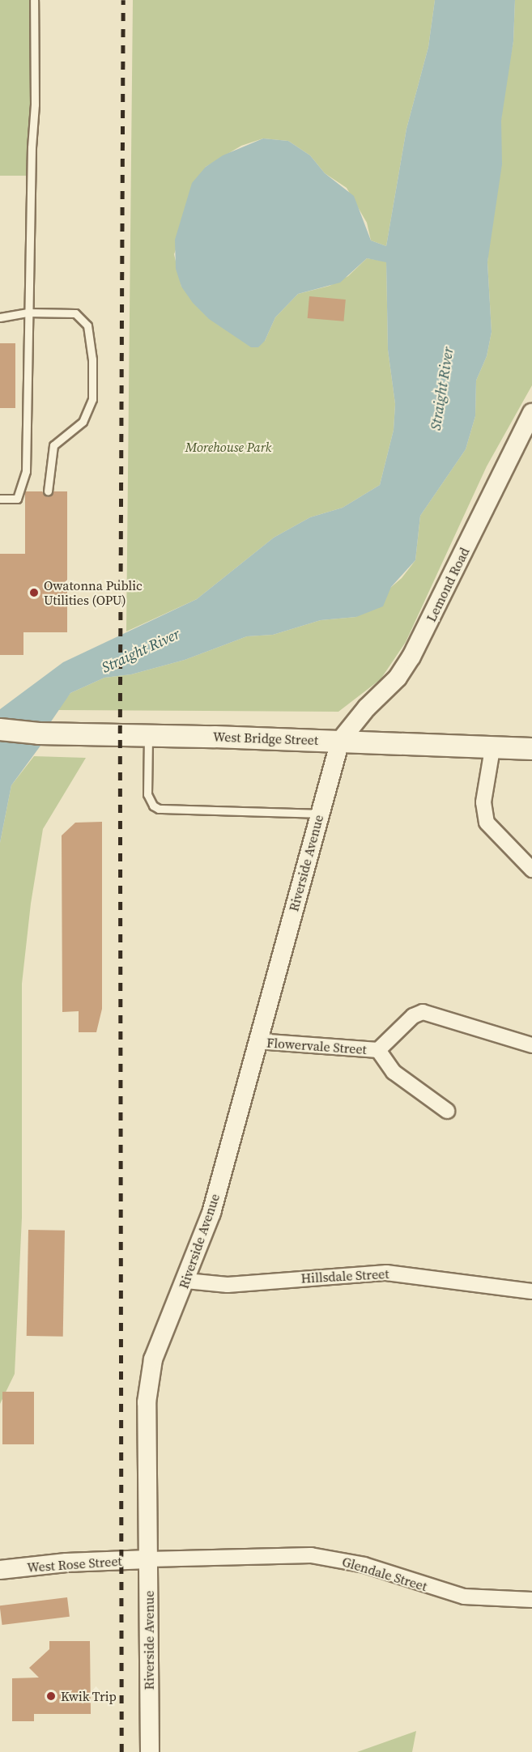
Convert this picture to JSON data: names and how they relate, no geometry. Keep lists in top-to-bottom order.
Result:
{
  "streets": {
    "main road": ["West Bridge Street"],
    "street": [
      "Lemond Road",
      "Riverside Avenue",
      "Flowervale Street",
      "Hillsdale Street",
      "West Rose Street",
      "Glendale Street"
    ]
  },
  "crossings": [
    ["Lemond Road", "West Bridge Street"],
    ["Lemond Road", "Riverside Avenue"],
    ["West Bridge Street", "Riverside Avenue"],
    ["Riverside Avenue", "Flowervale Street"],
    ["Riverside Avenue", "Hillsdale Street"],
    ["Riverside Avenue", "West Rose Street"],
    ["Riverside Avenue", "Glendale Street"],
    ["West Rose Street", "Glendale Street"]
  ],
  "water": ["Straight River"],
  "parks": ["Morehouse Park"],
  "places": ["Owatonna Public Utilities (OPU)", "Kwik Trip"]
}
